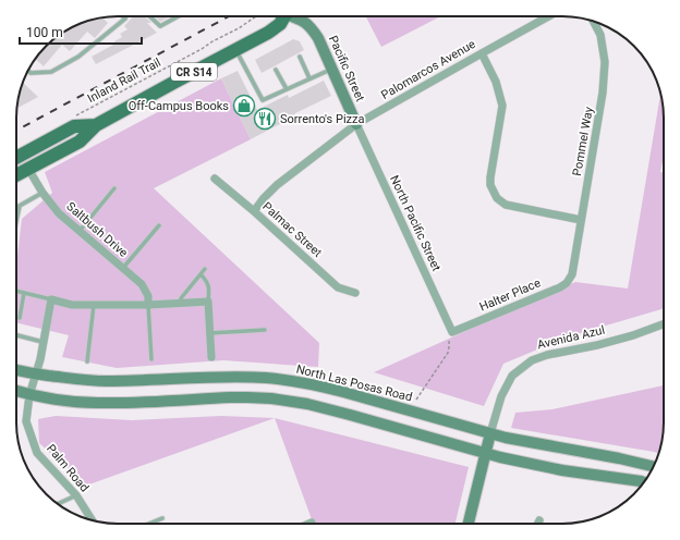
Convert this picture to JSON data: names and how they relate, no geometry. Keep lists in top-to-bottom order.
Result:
{
  "streets": {
    "main road": [
      "Pacific Street",
      "CR S14",
      "Avenida Azul",
      "North Las Posas Road"
    ],
    "street": [
      "Palomarcos Avenue",
      "Pommel Way",
      "North Pacific Street",
      "Saltbush Drive",
      "Palmac Street",
      "Halter Place",
      "Palm Road"
    ],
    "path": ["Inland Rail Trail"]
  },
  "crossings": [
    ["Pacific Street", "Palomarcos Avenue"],
    ["Pacific Street", "North Pacific Street"],
    ["Palomarcos Avenue", "North Pacific Street"],
    ["Palomarcos Avenue", "Palmac Street"],
    ["CR S14", "Saltbush Drive"],
    ["Pommel Way", "Halter Place"],
    ["North Pacific Street", "Halter Place"],
    ["Avenida Azul", "North Las Posas Road"],
    ["North Las Posas Road", "Palm Road"]
  ],
  "places": {
    "shop": ["Off-Campus Books"],
    "restaurant": ["Sorrento's Pizza"]
  },
  "scale_bar": "100 m"
}
